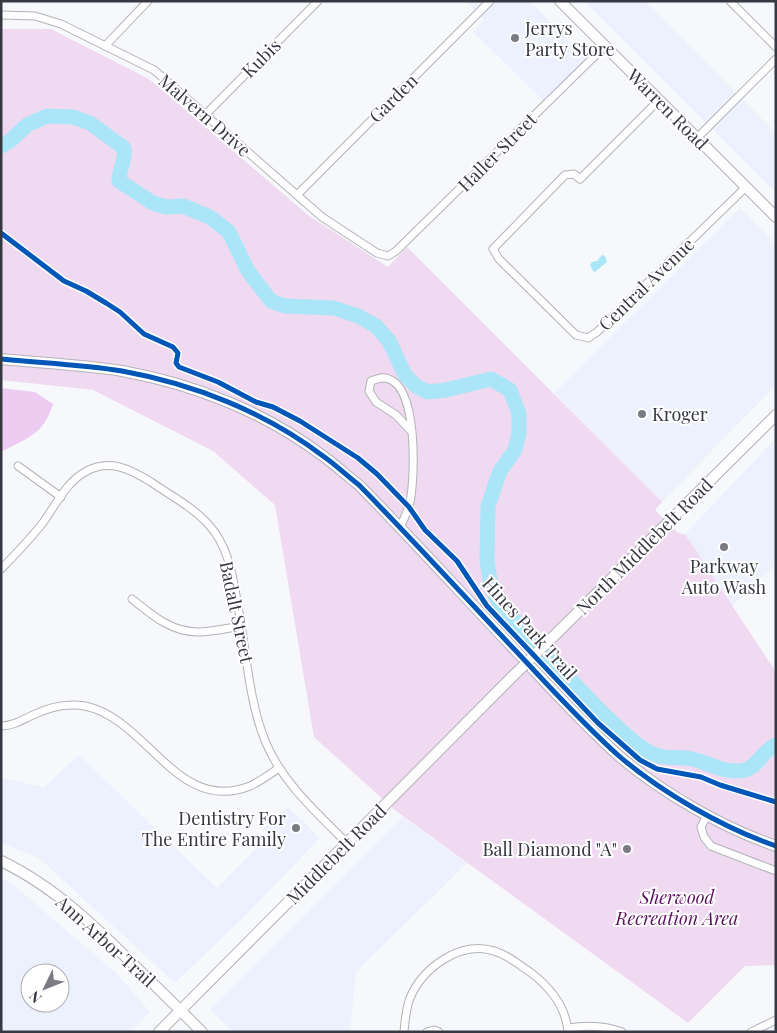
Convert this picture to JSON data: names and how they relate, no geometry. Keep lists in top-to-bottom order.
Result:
{
  "streets": {
    "street": [
      "Kubis",
      "Garden",
      "Warren Road",
      "Malvern Drive",
      "Haller Street",
      "Central Avenue",
      "North Middlebelt Road",
      "Badalt Street",
      "Middlebelt Road",
      "Ann Arbor Trail"
    ],
    "cycle path": ["Hines Park Trail"]
  },
  "crossings": [
    ["Kubis", "Malvern Drive"],
    ["Garden", "Malvern Drive"],
    ["Warren Road", "Haller Street"],
    ["Warren Road", "Central Avenue"],
    ["Malvern Drive", "Haller Street"],
    ["North Middlebelt Road", "Middlebelt Road"],
    ["Badalt Street", "Middlebelt Road"],
    ["Middlebelt Road", "Ann Arbor Trail"]
  ],
  "parks": ["Sherwood Recreation Area"],
  "places": [
    "Jerrys Party Store",
    "Kroger",
    "Parkway Auto Wash",
    "Dentistry For The Entire Family",
    "Ball Diamond \"A\""
  ],
  "north": "bottom left"
}
